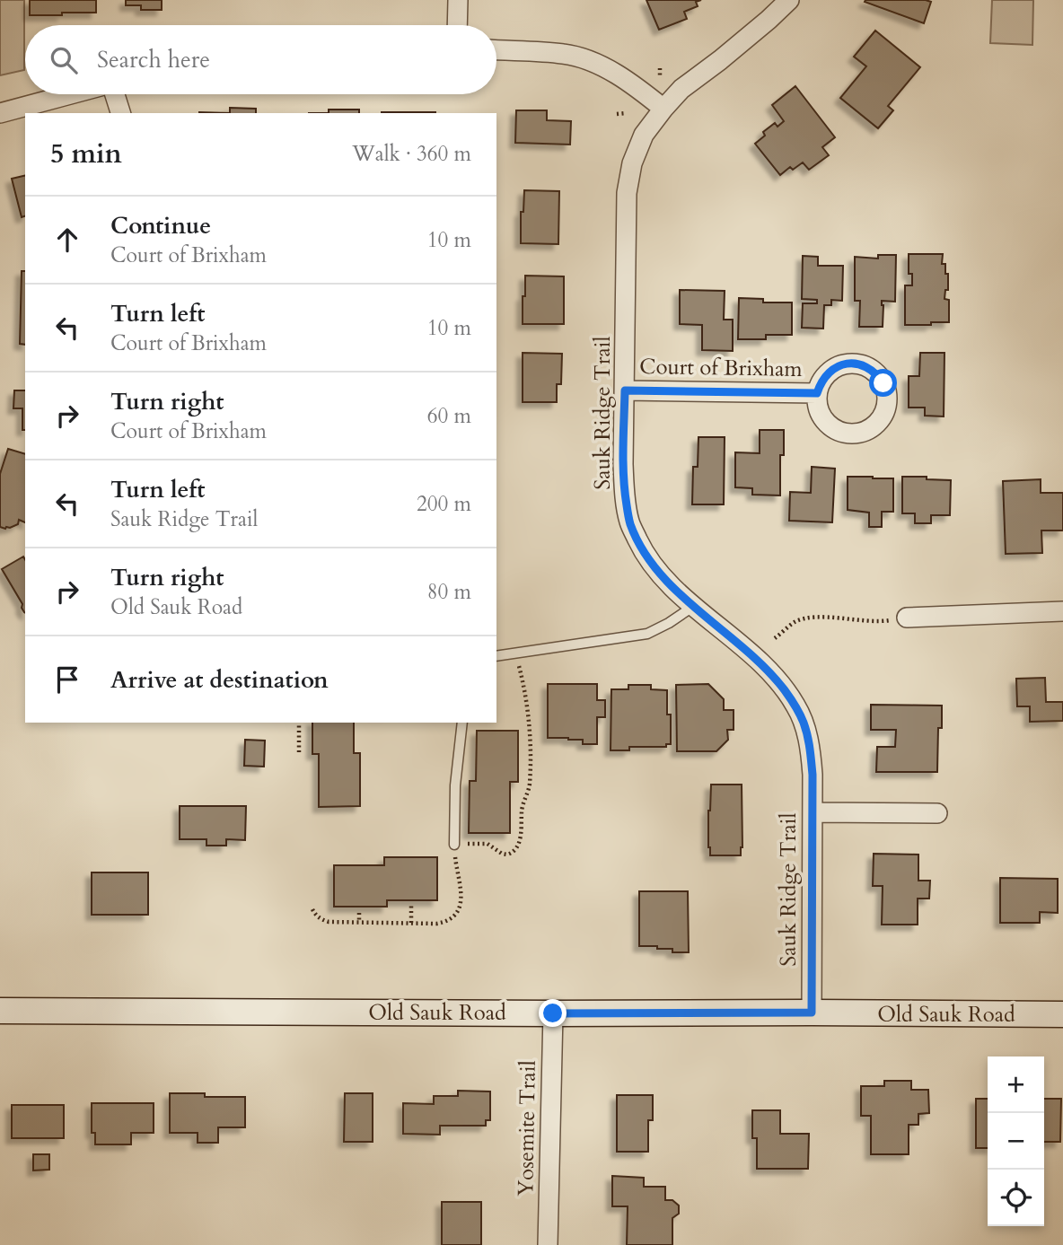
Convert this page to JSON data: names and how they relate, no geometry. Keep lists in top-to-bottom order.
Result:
{
  "streets": {
    "street": [
      "Court of Brixham",
      "Sauk Ridge Trail",
      "Old Sauk Road",
      "Yosemite Trail"
    ]
  },
  "crossings": [
    ["Court of Brixham", "Sauk Ridge Trail"],
    ["Sauk Ridge Trail", "Old Sauk Road"],
    ["Old Sauk Road", "Yosemite Trail"]
  ],
  "page": {
    "search": "Search here",
    "heading": ["5 min", "Walk · 360 m"],
    "list": [
      ["Continue", "Court of Brixham", "10 m"],
      ["Turn left", "Court of Brixham", "10 m"],
      ["Turn right", "Court of Brixham", "60 m"],
      ["Turn left", "Sauk Ridge Trail", "200 m"],
      ["Turn right", "Old Sauk Road", "80 m"],
      "Arrive at destination"
    ],
    "map_buttons": ["+", "−"]
  }
}
